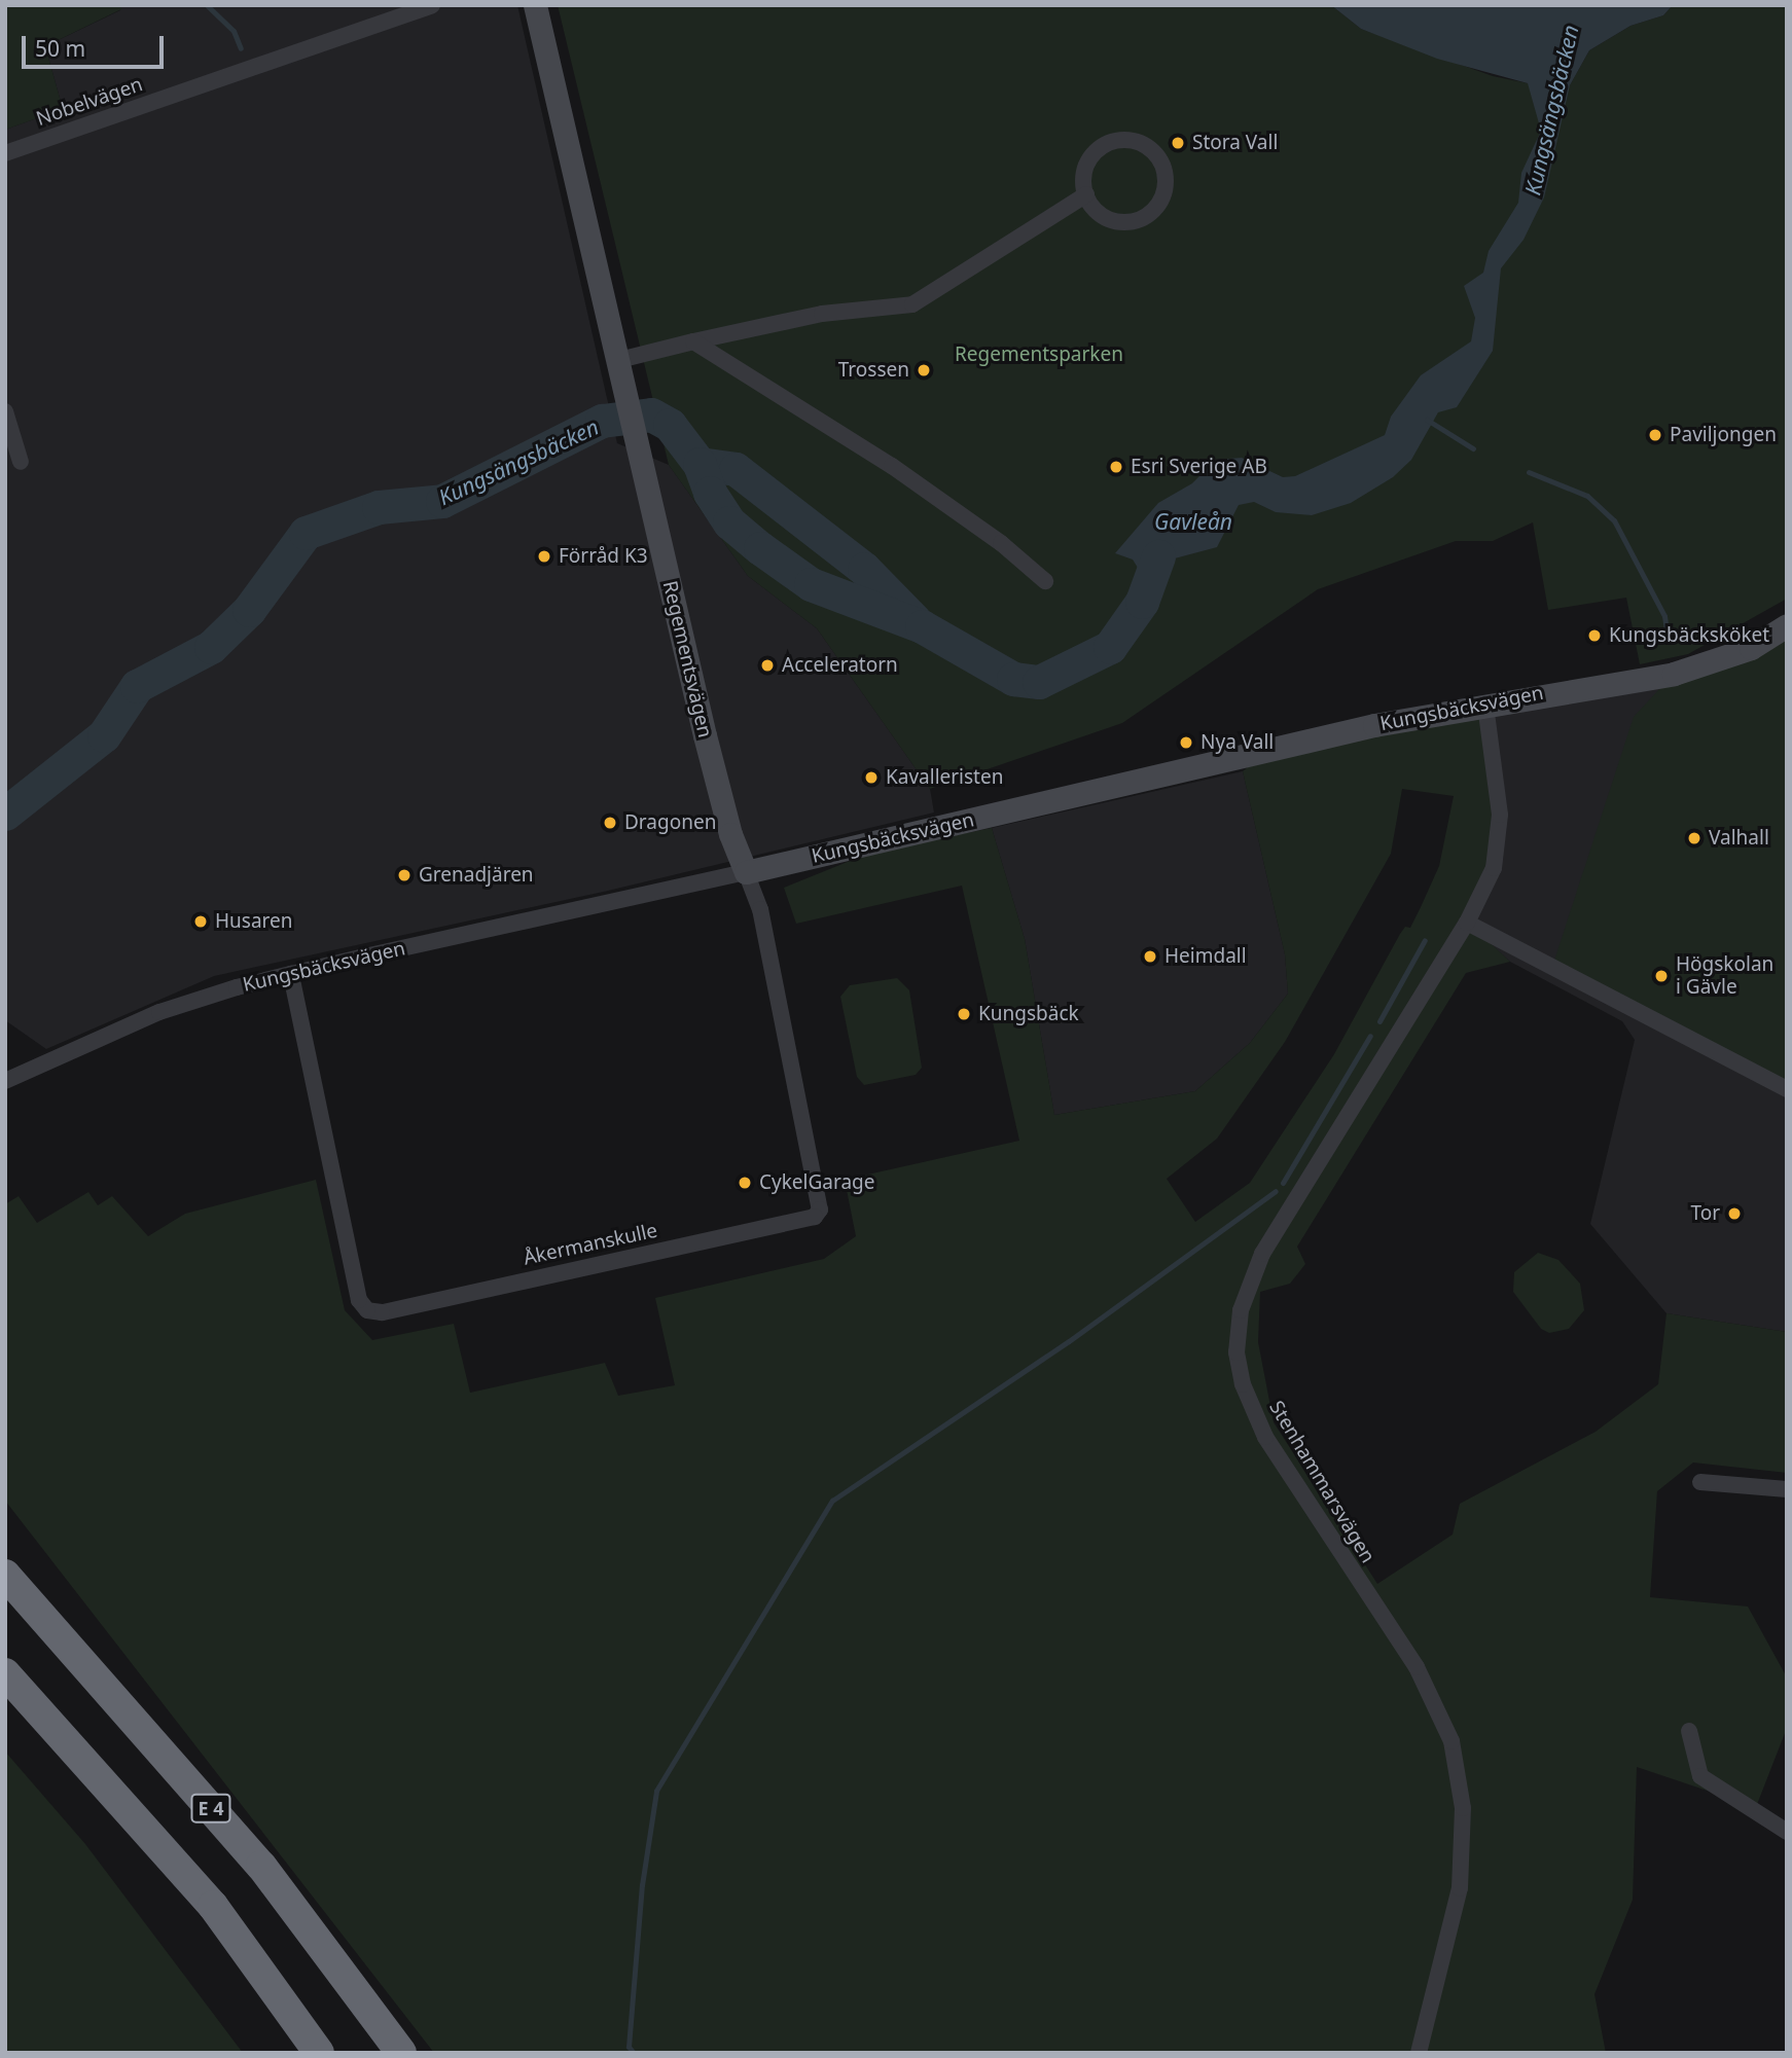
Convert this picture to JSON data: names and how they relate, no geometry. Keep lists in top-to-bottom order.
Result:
{
  "streets": {
    "highway": ["E 4"],
    "street": [
      "Nobelvägen",
      "Regementsvägen",
      "Kungsbäcksvägen",
      "Åkermanskulle",
      "Stenhammarsvägen"
    ]
  },
  "crossings": [
    ["Regementsvägen", "Kungsbäcksvägen"],
    ["Regementsvägen", "Åkermanskulle"],
    ["Kungsbäcksvägen", "Åkermanskulle"],
    ["Kungsbäcksvägen", "Stenhammarsvägen"]
  ],
  "water": ["Kungsängsbäcken", "Gavleån"],
  "parks": ["Regementsparken"],
  "places": [
    "Stora Vall",
    "Trossen",
    "Paviljongen",
    "Esri Sverige AB",
    "Förråd K3",
    "Kungsbäcksköket",
    "Acceleratorn",
    "Nya Vall",
    "Kavalleristen",
    "Dragonen",
    "Valhall",
    "Grenadjären",
    "Husaren",
    "Heimdall",
    "Högskolan i Gävle",
    "Kungsbäck",
    "CykelGarage",
    "Tor"
  ],
  "scale_bar": "50 m"
}
